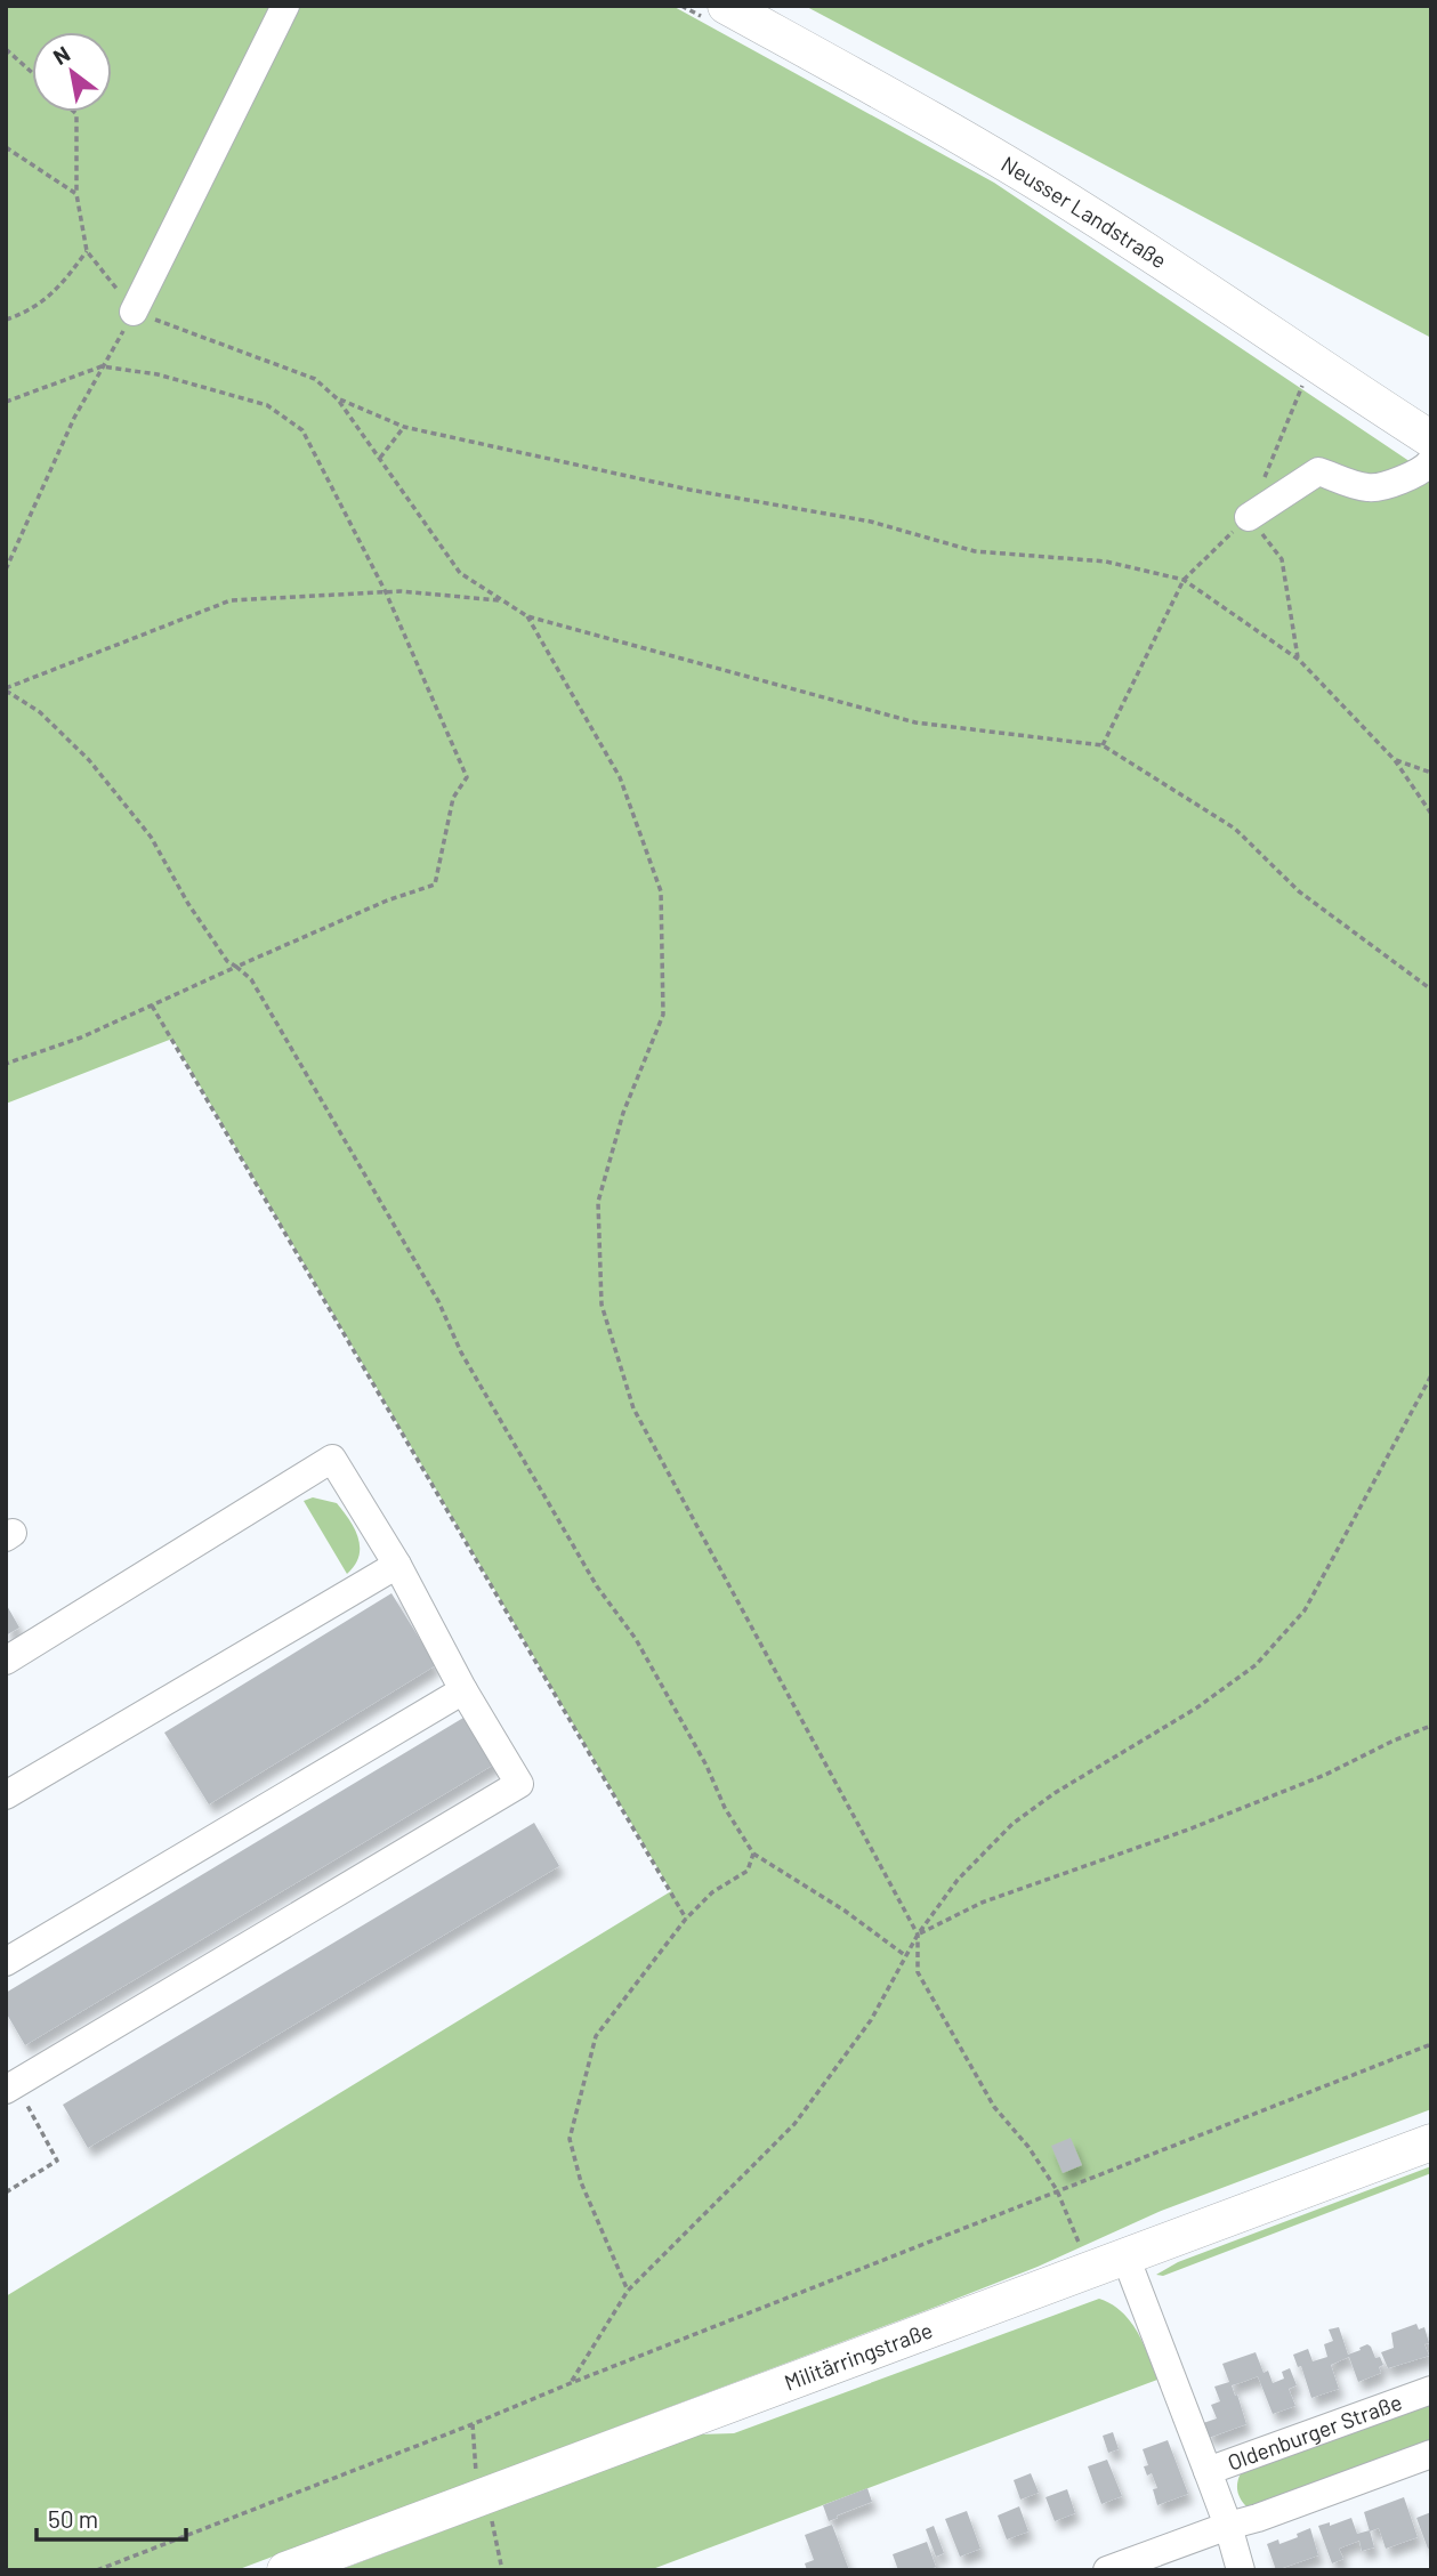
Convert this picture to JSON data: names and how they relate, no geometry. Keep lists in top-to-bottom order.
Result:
{
  "streets": {
    "main road": ["Neusser Landstraße", "Militärringstraße"],
    "street": ["Oldenburger Straße"]
  },
  "scale_bar": "50 m",
  "north": "top left"
}
